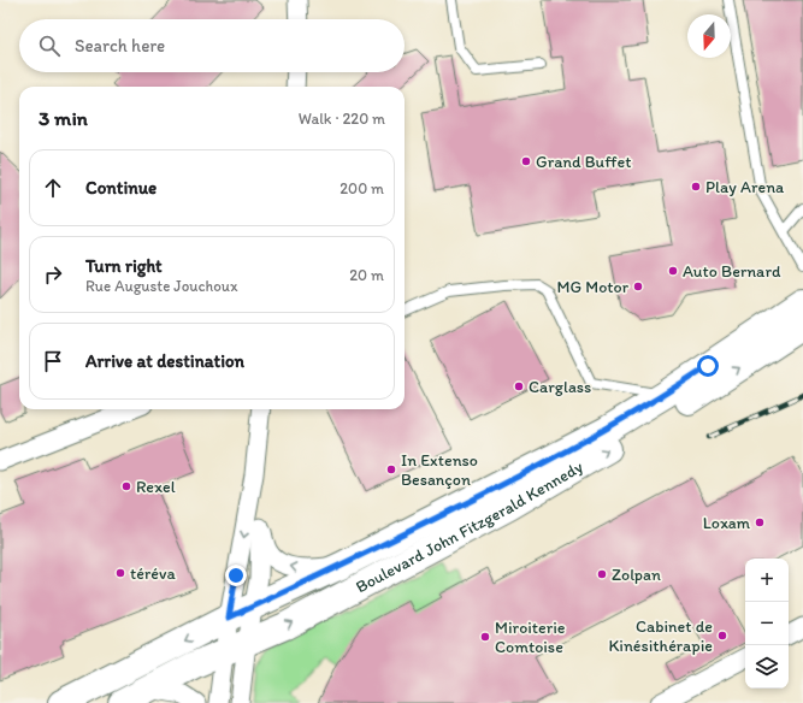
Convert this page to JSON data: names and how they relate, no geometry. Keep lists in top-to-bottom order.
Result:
{
  "streets": {
    "main road": ["Boulevard John Fitzgerald Kennedy"]
  },
  "places": [
    "Grand Buffet",
    "Play Arena",
    "Auto Bernard",
    "MG Motor",
    "Carglass",
    "In Extenso Besançon",
    "Rexel",
    "Loxam",
    "téréva",
    "Zolpan",
    "Cabinet de Kinésithérapie",
    "Miroiterie Comtoise"
  ],
  "north": "bottom",
  "page": {
    "search": "Search here",
    "heading": ["3 min", "Walk · 220 m"],
    "list": [
      ["Continue", "200 m"],
      ["Turn right", "Rue Auguste Jouchoux", "20 m"],
      "Arrive at destination"
    ],
    "map_buttons": ["+", "−"]
  }
}
